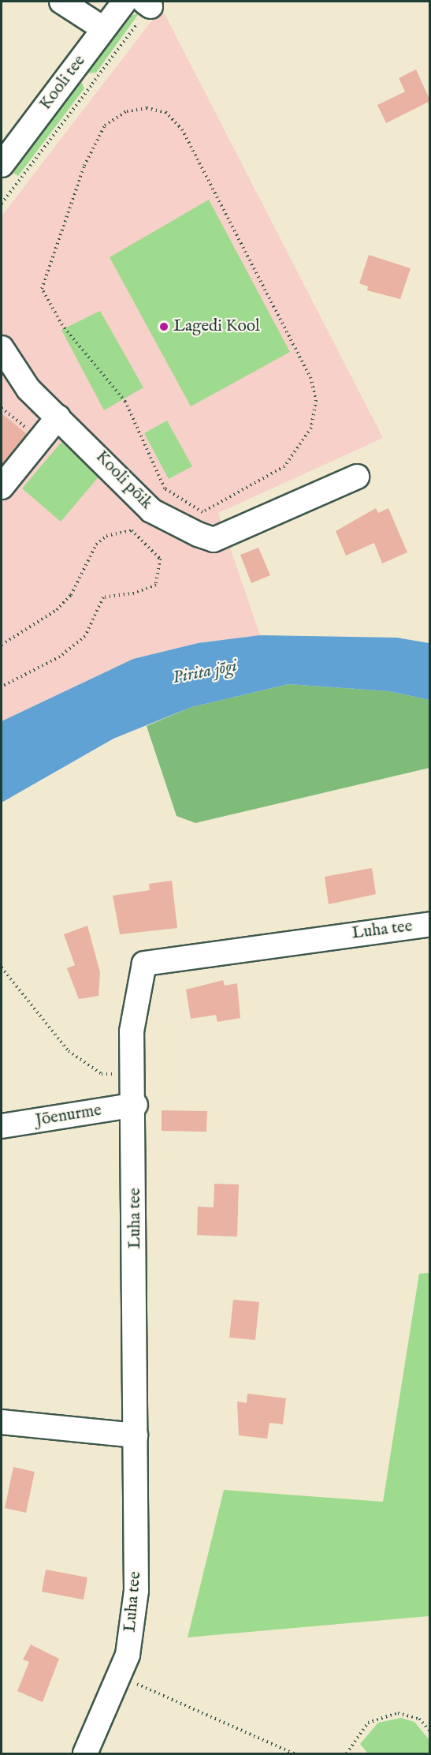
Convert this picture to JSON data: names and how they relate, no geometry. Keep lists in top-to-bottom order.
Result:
{
  "streets": {
    "street": [
      "Kooli tee",
      "Kooli põik",
      "Luha tee",
      "Jõenurme"
    ]
  },
  "crossings": [
    ["Luha tee", "Jõenurme"]
  ],
  "water": ["Pirita jõgi"],
  "places": ["Lagedi Kool"]
}
